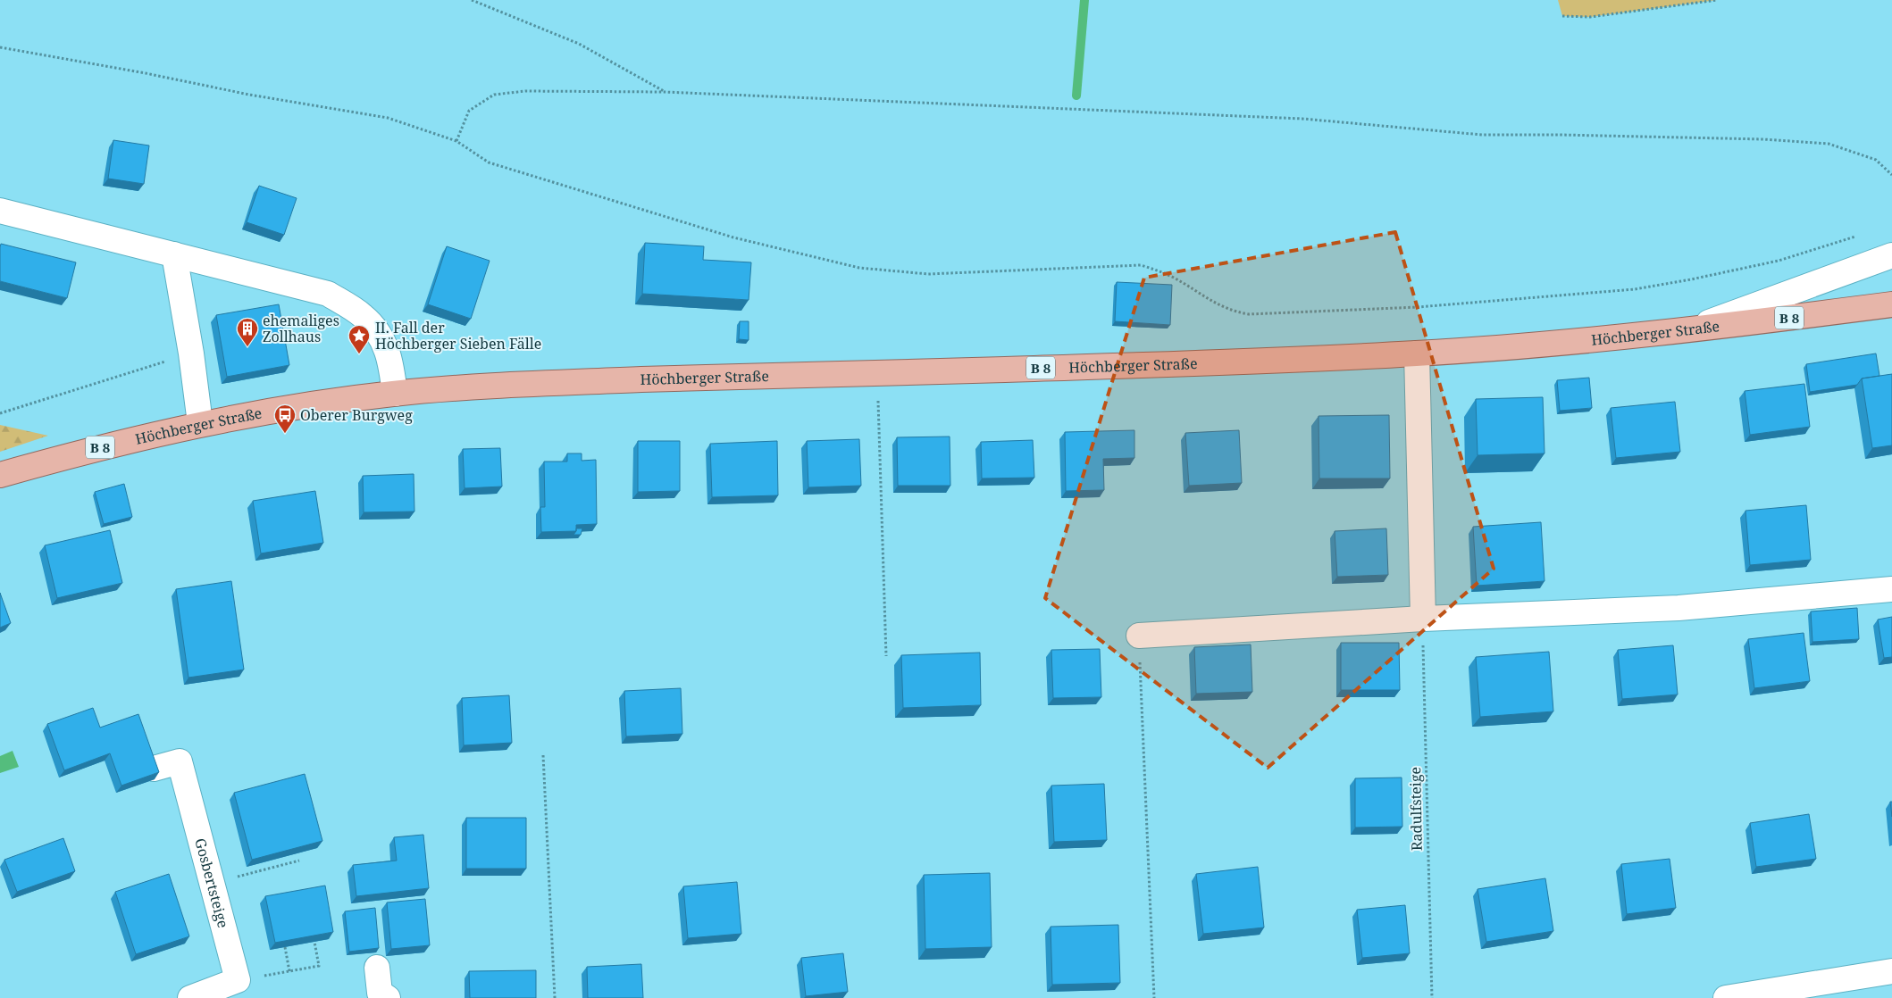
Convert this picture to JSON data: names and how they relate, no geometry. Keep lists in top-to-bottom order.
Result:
{
  "streets": {
    "main road": ["B 8", "Höchberger Straße"],
    "street": ["Gosbertsteige"],
    "path": ["Radulfsteige"]
  },
  "places": {
    "building": ["ehemaliges Zollhaus"],
    "place": ["II. Fall der Höchberger Sieben Fälle"],
    "bus stop": ["Oberer Burgweg"]
  }
}
